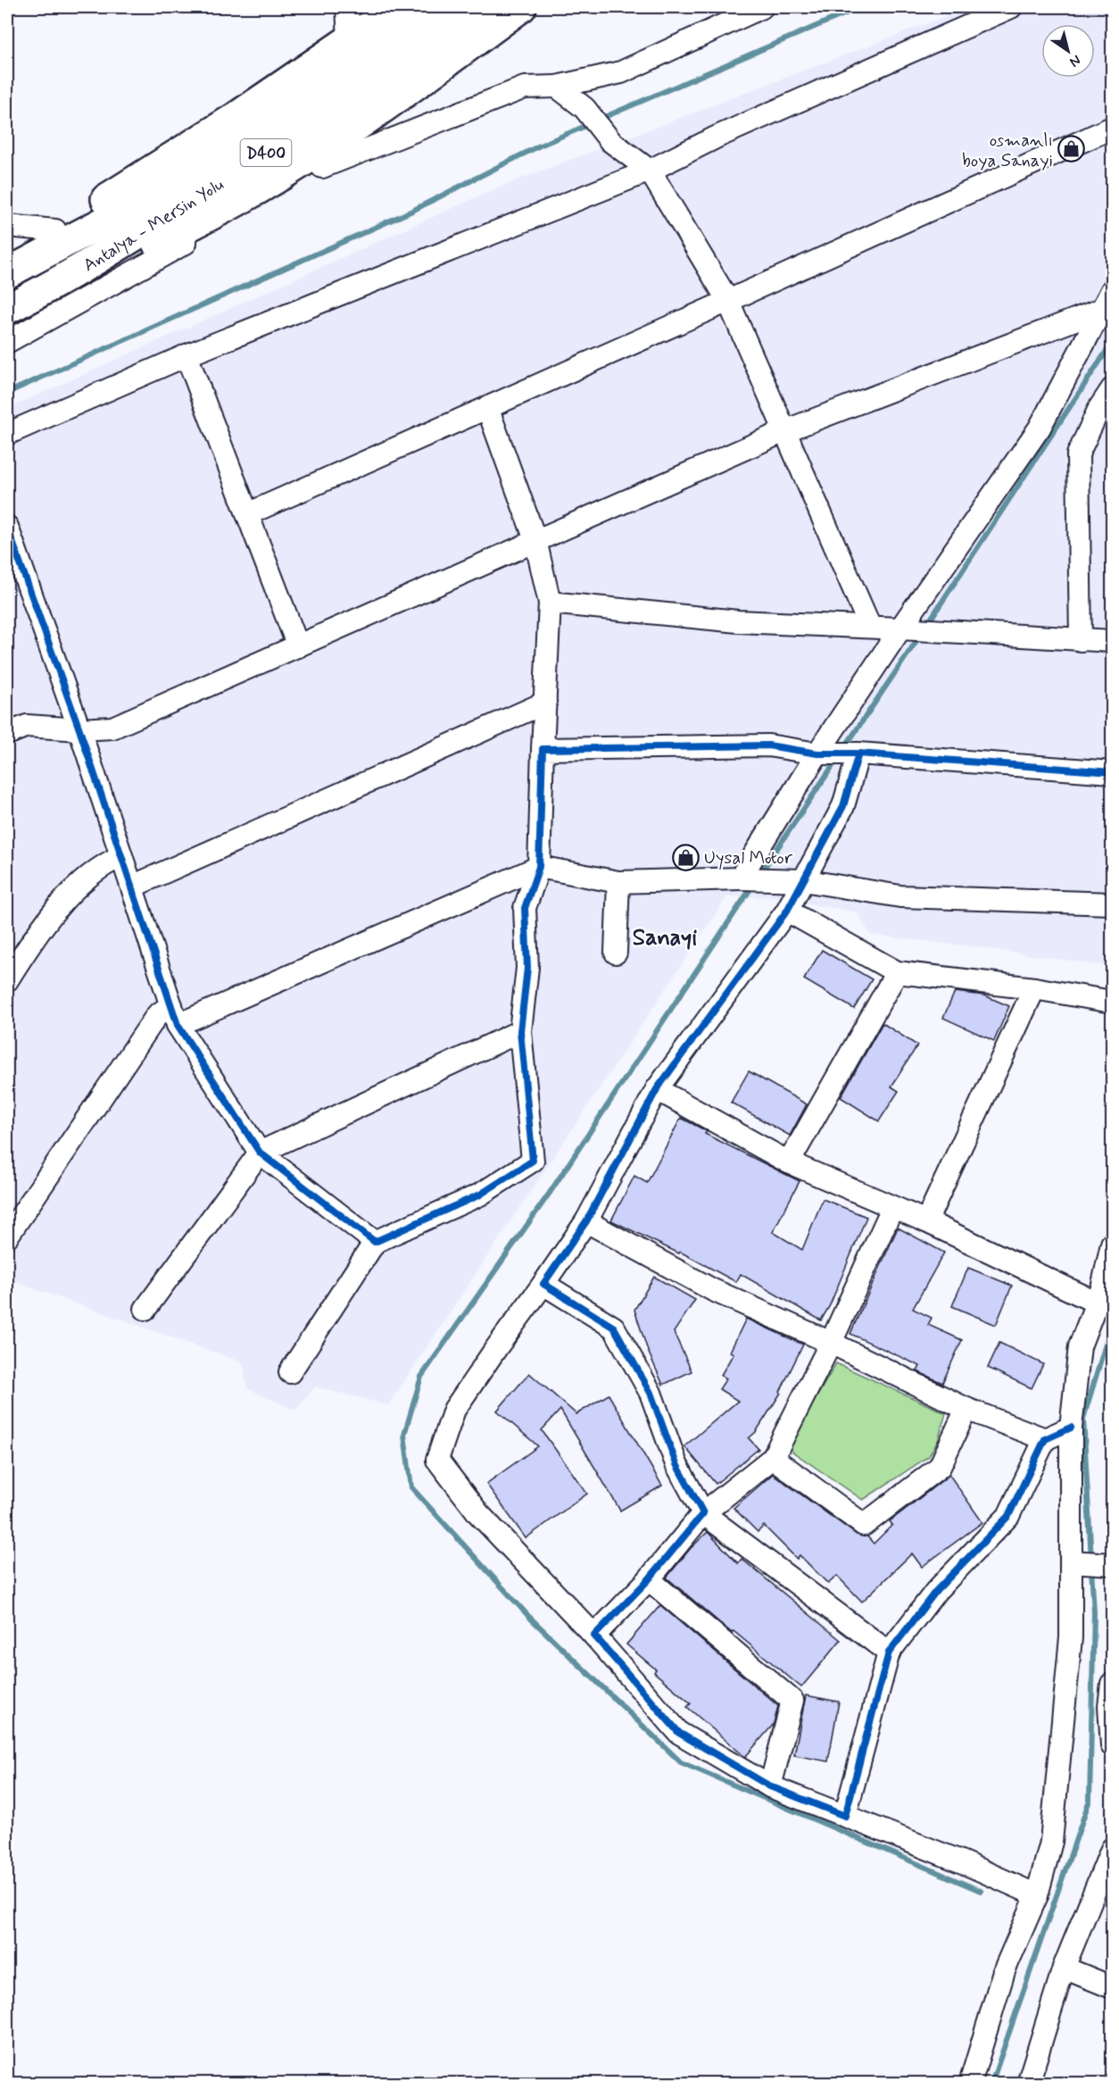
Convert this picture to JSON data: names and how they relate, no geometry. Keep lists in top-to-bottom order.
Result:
{
  "streets": {
    "highway": ["D400", "Antalya - Mersin Yolu"]
  },
  "districts": ["Sanayi"],
  "places": {
    "shop": ["osmanlı boya Sanayi", "Uysal Motor"]
  },
  "north": "bottom right"
}
